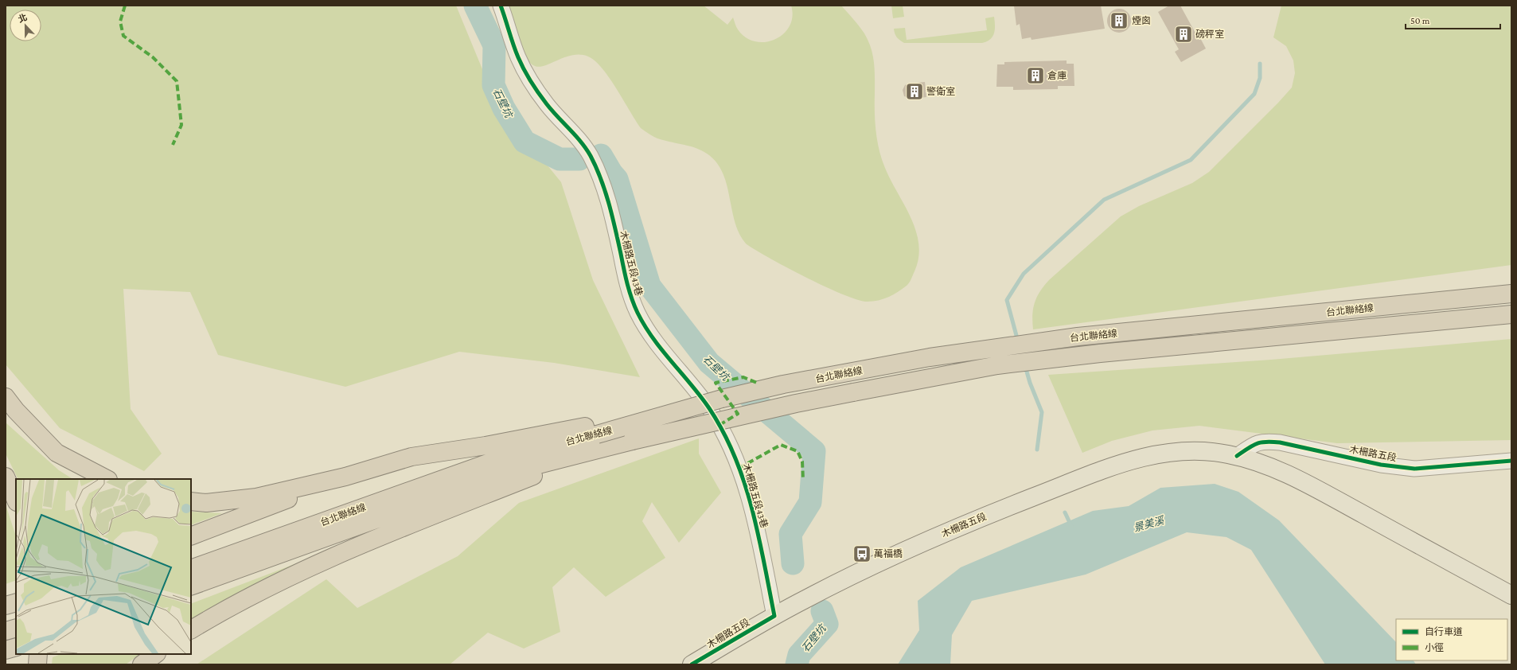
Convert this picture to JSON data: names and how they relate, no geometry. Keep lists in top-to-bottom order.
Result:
{
  "streets": {
    "highway": ["台北聯絡線"],
    "main road": ["木柵路五段"],
    "street": ["木柵路五段43巷"]
  },
  "crossings": [
    ["木柵路五段43巷", "木柵路五段"]
  ],
  "water": ["石壁坑", "景美溪"],
  "places": {
    "building": [
      "煙囪",
      "磅秤室",
      "倉庫",
      "警衛室"
    ],
    "bus stop": ["萬福橋"]
  },
  "legend": ["自行車道", "小徑"],
  "scale_bar": "50 m",
  "north": "top"
}
